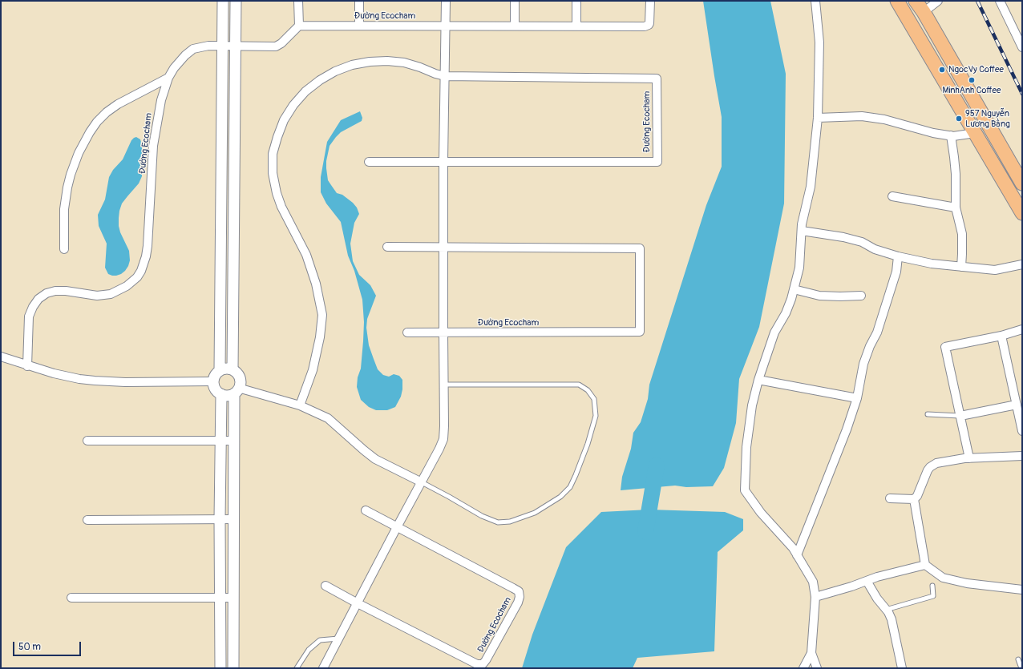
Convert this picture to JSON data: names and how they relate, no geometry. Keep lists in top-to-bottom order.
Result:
{
  "streets": {
    "street": ["Đường Ecocham"]
  },
  "places": ["NgocVy Coffee", "MinhAnh Coffee", "957 Nguyễn Lương Bằng"],
  "scale_bar": "50 m"
}
